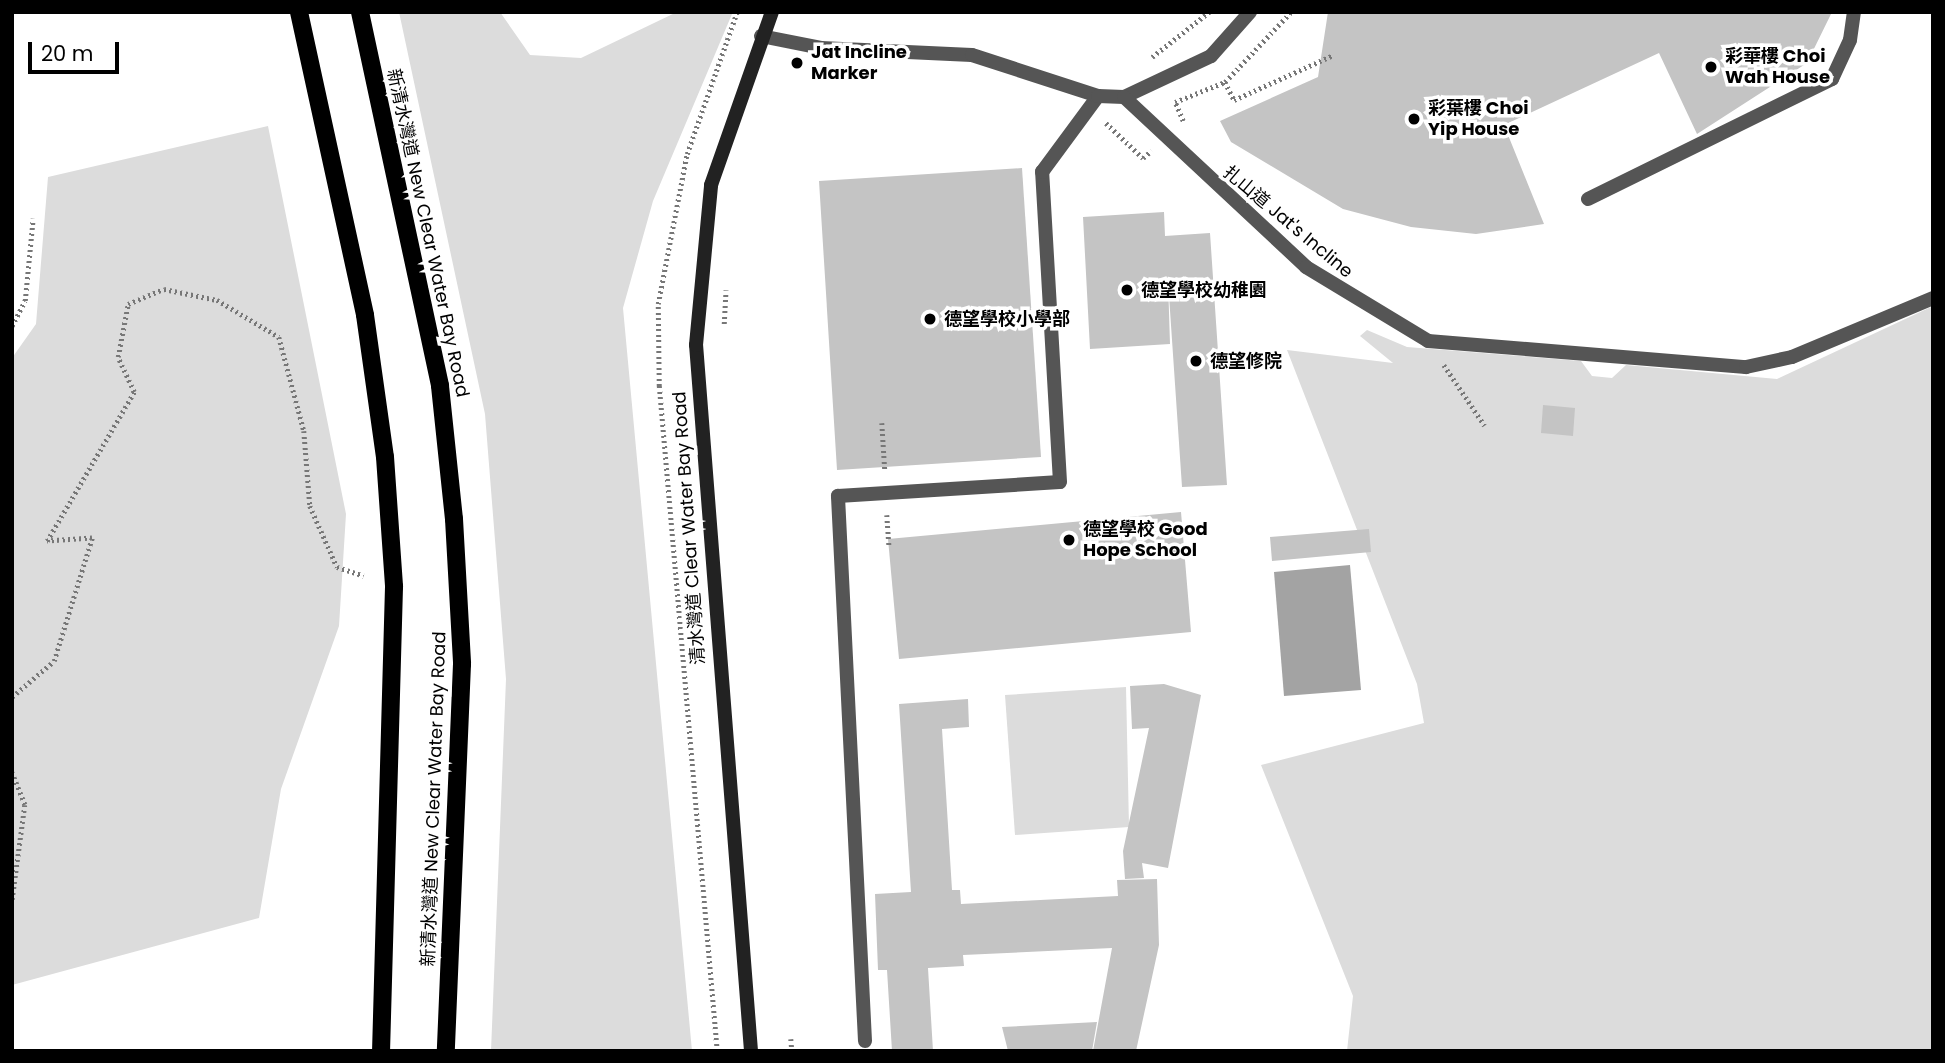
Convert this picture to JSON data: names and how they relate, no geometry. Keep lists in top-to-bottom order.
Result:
{
  "streets": {
    "main road": ["新清水灣道 New Clear Water Bay Road", "清水灣道 Clear Water Bay Road"],
    "street": ["扎山道 Jat's Incline"]
  },
  "places": [
    "Jat Incline Marker",
    "彩華樓 Choi Wah House",
    "彩葉樓 Choi Yip House",
    "德望學校幼稚園",
    "德望學校小學部",
    "德望修院",
    "德望學校 Good Hope School"
  ],
  "scale_bar": "20 m"
}
